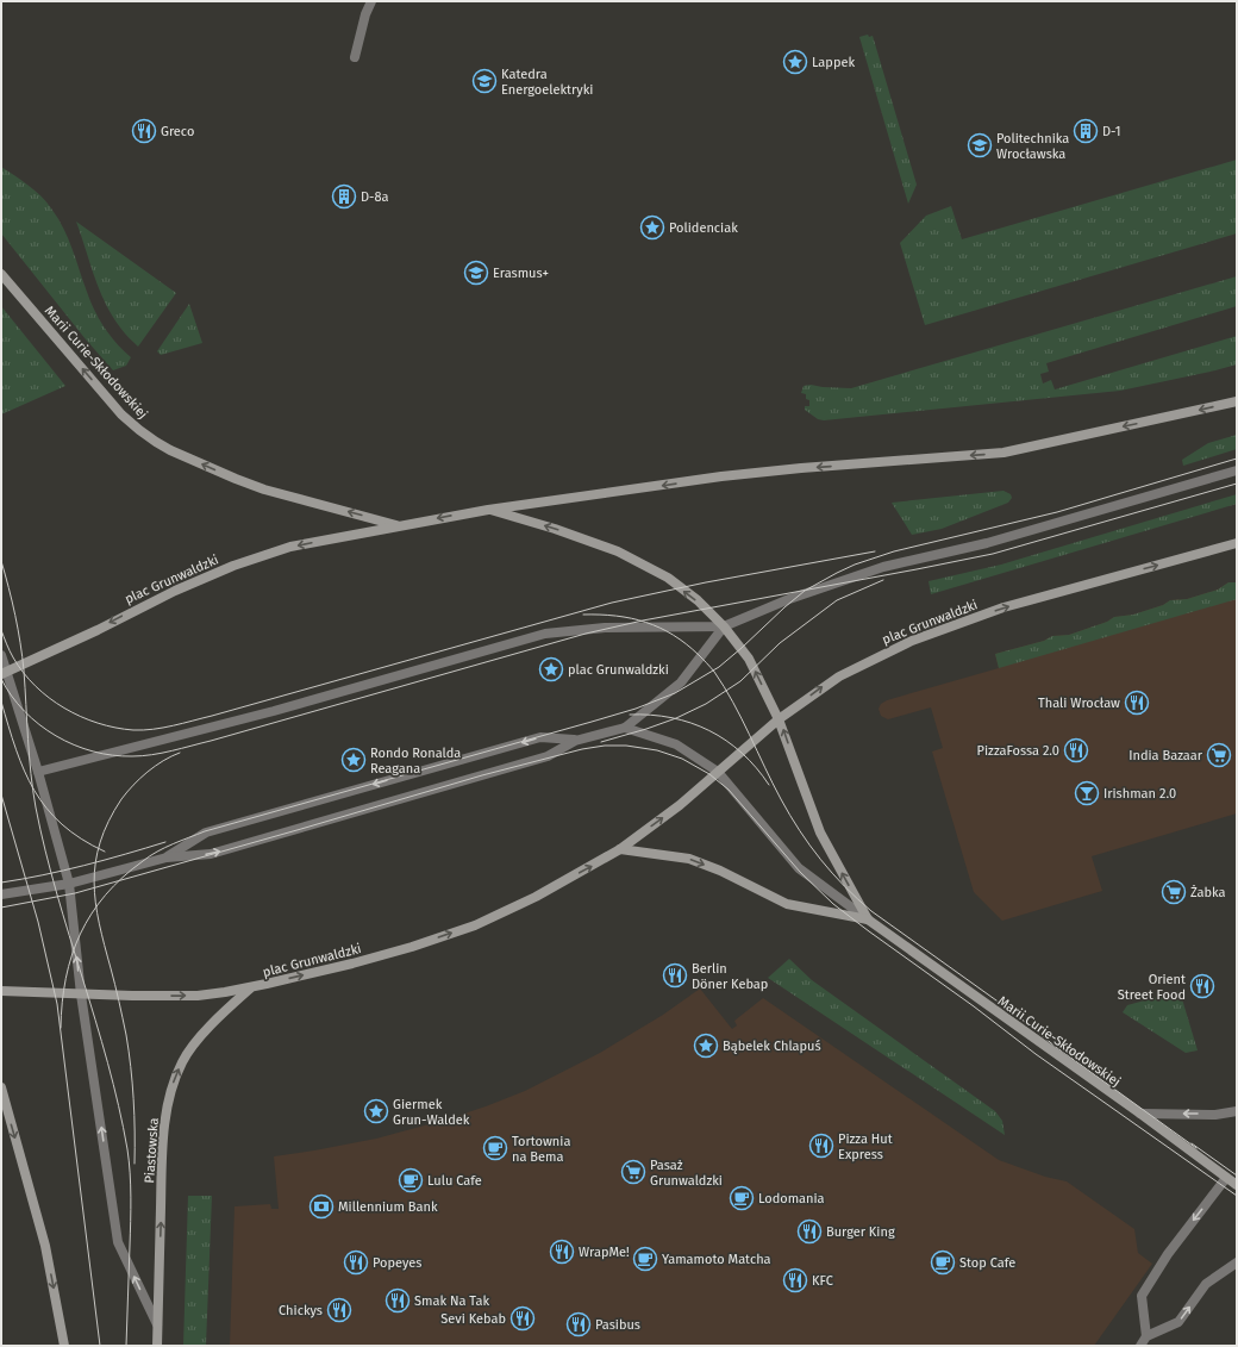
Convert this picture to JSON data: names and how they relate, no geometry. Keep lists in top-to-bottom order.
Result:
{
  "streets": {
    "main road": ["Marii Curie-Skłodowskiej", "plac Grunwaldzki", "Piastowska"]
  },
  "crossings": [
    ["Marii Curie-Skłodowskiej", "plac Grunwaldzki"],
    ["plac Grunwaldzki", "Piastowska"]
  ],
  "one_way": ["Piastowska"],
  "places": {
    "place": [
      "Lappek",
      "Polidenciak",
      "plac Grunwaldzki",
      "Rondo Ronalda Reagana",
      "Bąbelek Chlapuś",
      "Giermek Grun-Waldek"
    ],
    "school or university": ["Katedra Energoelektryki", "Politechnika Wrocławska", "Erasmus+"],
    "restaurant": [
      "Greco",
      "Thali Wrocław",
      "PizzaFossa 2.0",
      "Berlin Döner Kebap",
      "Orient Street Food",
      "Pizza Hut Express",
      "Burger King",
      "WrapMe!",
      "Popeyes",
      "KFC",
      "Smak Na Tak",
      "Chickys",
      "Sevi Kebab",
      "Pasibus"
    ],
    "building": ["D-1", "D-8a"],
    "supermarket": ["India Bazaar", "Żabka", "Pasaż Grunwaldzki"],
    "bar": ["Irishman 2.0"],
    "cafe": [
      "Tortownia na Bema",
      "Lulu Cafe",
      "Lodomania",
      "Yamamoto Matcha",
      "Stop Cafe"
    ],
    "bank": ["Millennium Bank"]
  }
}
